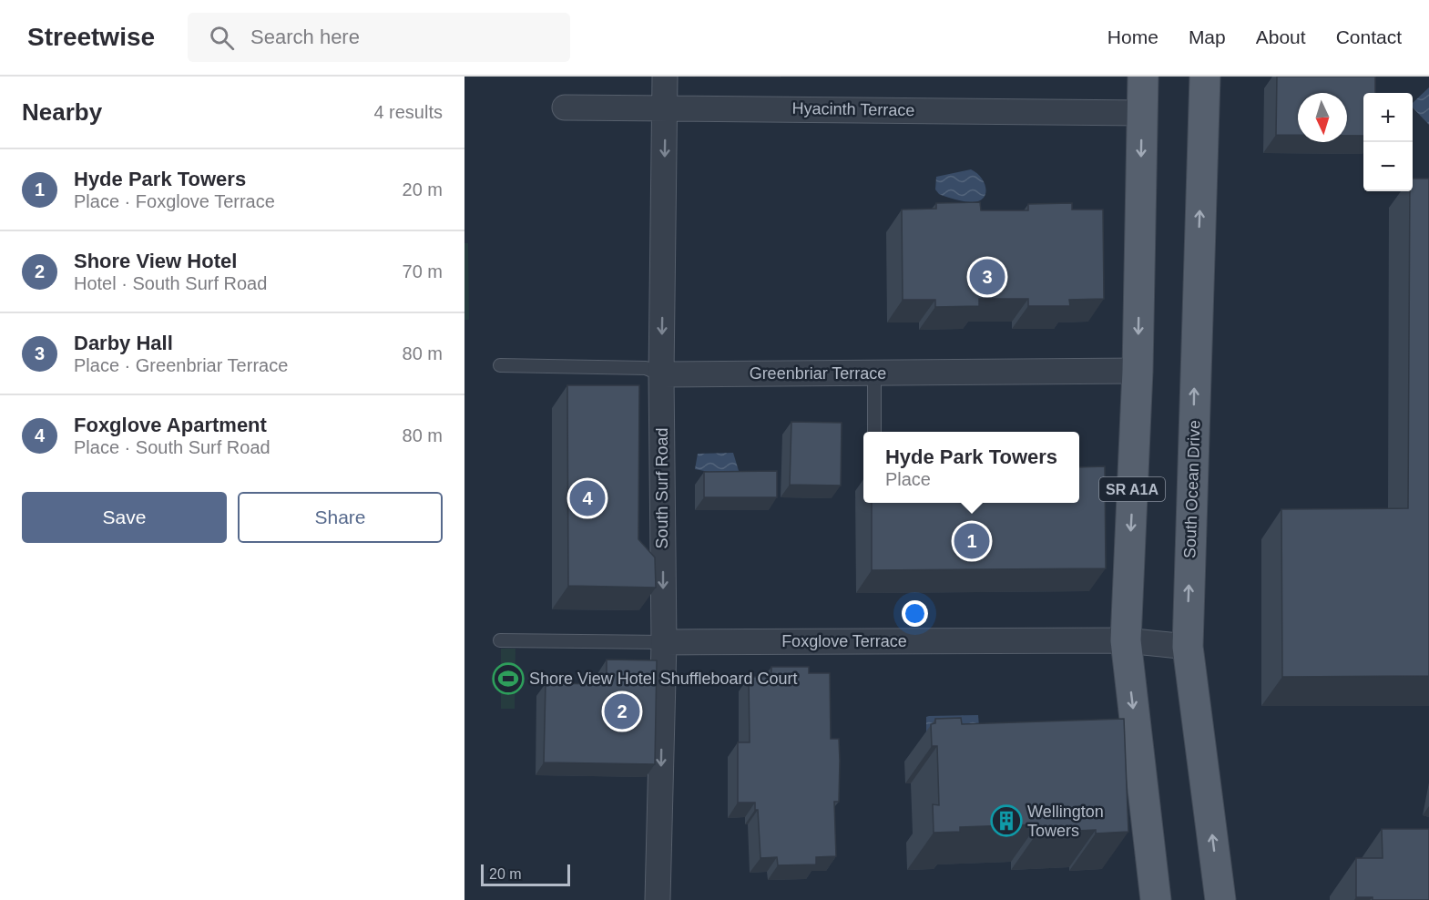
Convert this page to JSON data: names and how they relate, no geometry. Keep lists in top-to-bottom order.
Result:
{
  "streets": {
    "main road": ["SR A1A", "South Ocean Drive"],
    "street": [
      "Hyacinth Terrace",
      "Greenbriar Terrace",
      "South Surf Road",
      "Foxglove Terrace"
    ]
  },
  "crossings": [
    ["Hyacinth Terrace", "South Surf Road"],
    ["Hyacinth Terrace", "SR A1A"],
    ["Greenbriar Terrace", "South Surf Road"],
    ["Greenbriar Terrace", "SR A1A"],
    ["South Surf Road", "Foxglove Terrace"],
    ["SR A1A", "Foxglove Terrace"],
    ["South Ocean Drive", "Foxglove Terrace"]
  ],
  "one_way": ["South Surf Road"],
  "places": {
    "sports": ["Shore View Hotel Shuffleboard Court"],
    "building": ["Wellington Towers"]
  },
  "scale_bar": "20 m",
  "north": "bottom",
  "page": {
    "header": "Streetwise",
    "search": "Search here",
    "nav": [
      "Home",
      "Map",
      "About",
      "Contact"
    ],
    "heading": ["Nearby", "4 results"],
    "map_buttons": ["+", "−"],
    "list": [
      {
        "mark": "1",
        "name": "Hyde Park Towers",
        "note": "Place · Foxglove Terrace",
        "value": "20 m"
      },
      {
        "mark": "2",
        "name": "Shore View Hotel",
        "note": "Hotel · South Surf Road",
        "value": "70 m"
      },
      {
        "mark": "3",
        "name": "Darby Hall",
        "note": "Place · Greenbriar Terrace",
        "value": "80 m"
      },
      {
        "mark": "4",
        "name": "Foxglove Apartment",
        "note": "Place · South Surf Road",
        "value": "80 m"
      }
    ],
    "pins": [
      "3",
      "4",
      "1",
      "2"
    ],
    "popup": ["Hyde Park Towers", "Place"],
    "buttons": ["Save", "Share"],
    "scale": "20 m"
  }
}
